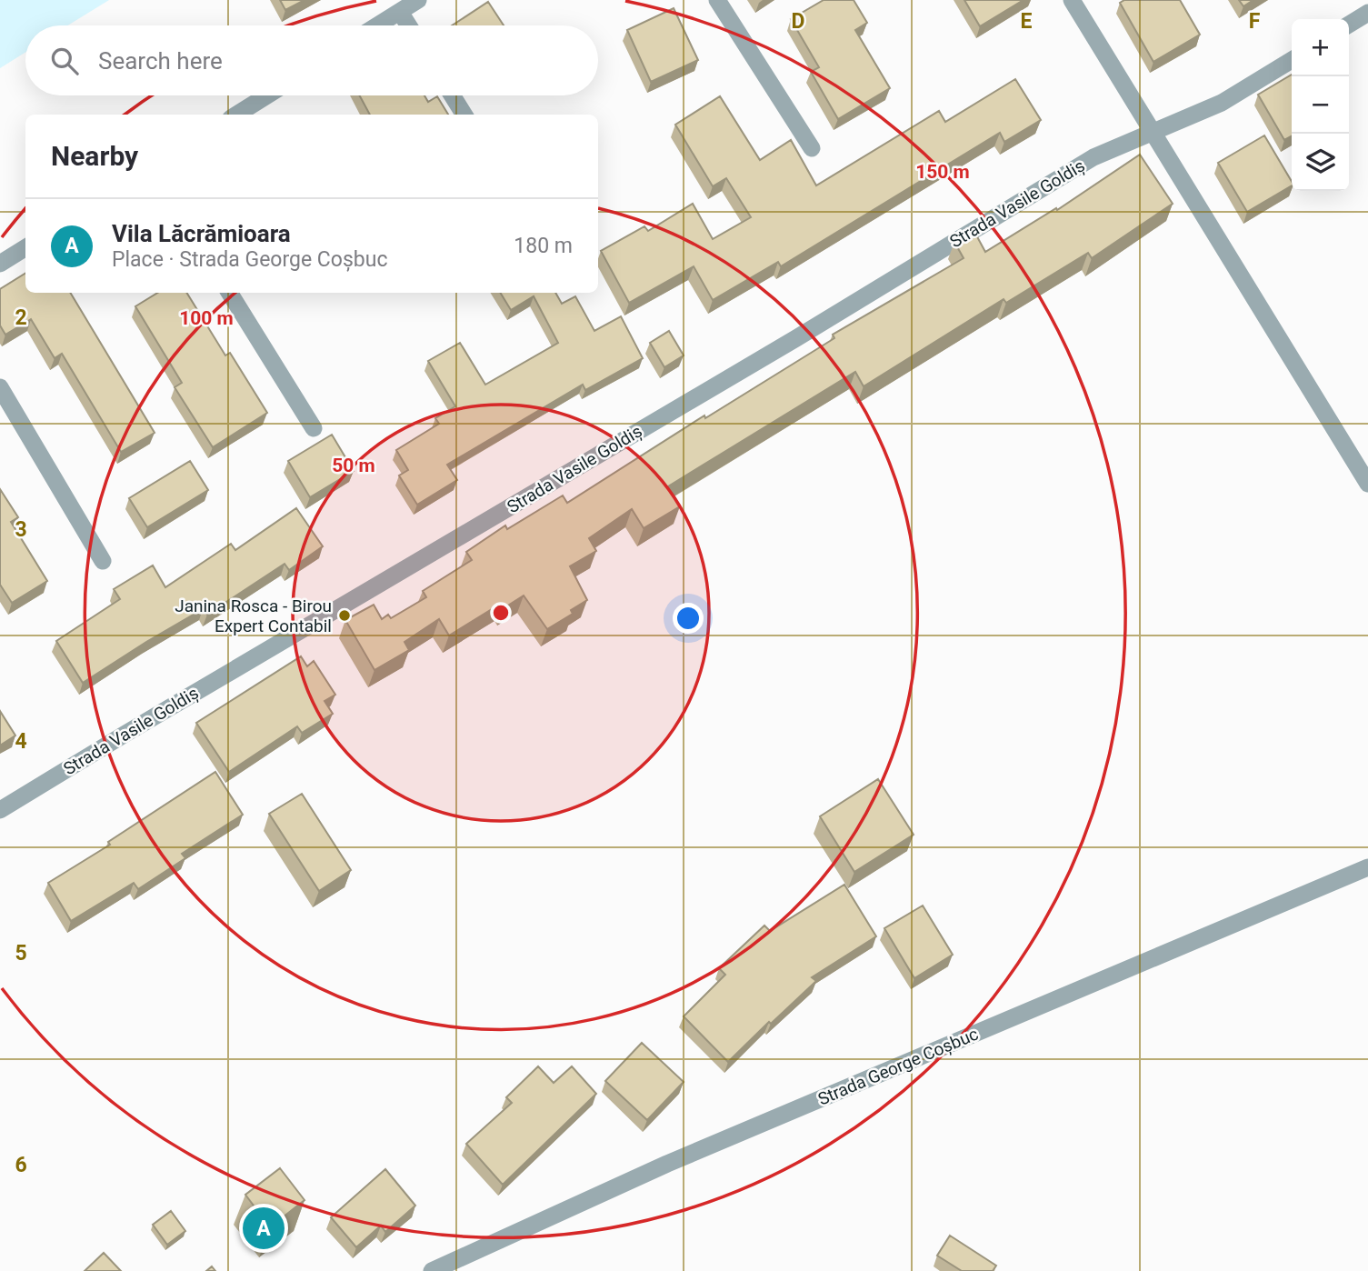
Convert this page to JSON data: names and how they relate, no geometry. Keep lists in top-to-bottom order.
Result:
{
  "streets": {
    "street": ["Strada Vasile Goldiș", "Strada George Coșbuc"]
  },
  "places": ["Janina Rosca - Birou Expert Contabil"],
  "page": {
    "map_buttons": ["+", "−"],
    "search": "Search here",
    "heading": "Nearby",
    "list": [
      {
        "mark": "A",
        "name": "Vila Lăcrămioara",
        "note": "Place · Strada George Coșbuc",
        "value": "180 m"
      }
    ],
    "pins": "A"
  },
  "grid": {
    "columns": ["D", "E", "F"],
    "rows": [
      "2",
      "3",
      "4",
      "5",
      "6"
    ]
  },
  "rings": ["150 m", "100 m", "50 m"]
}
